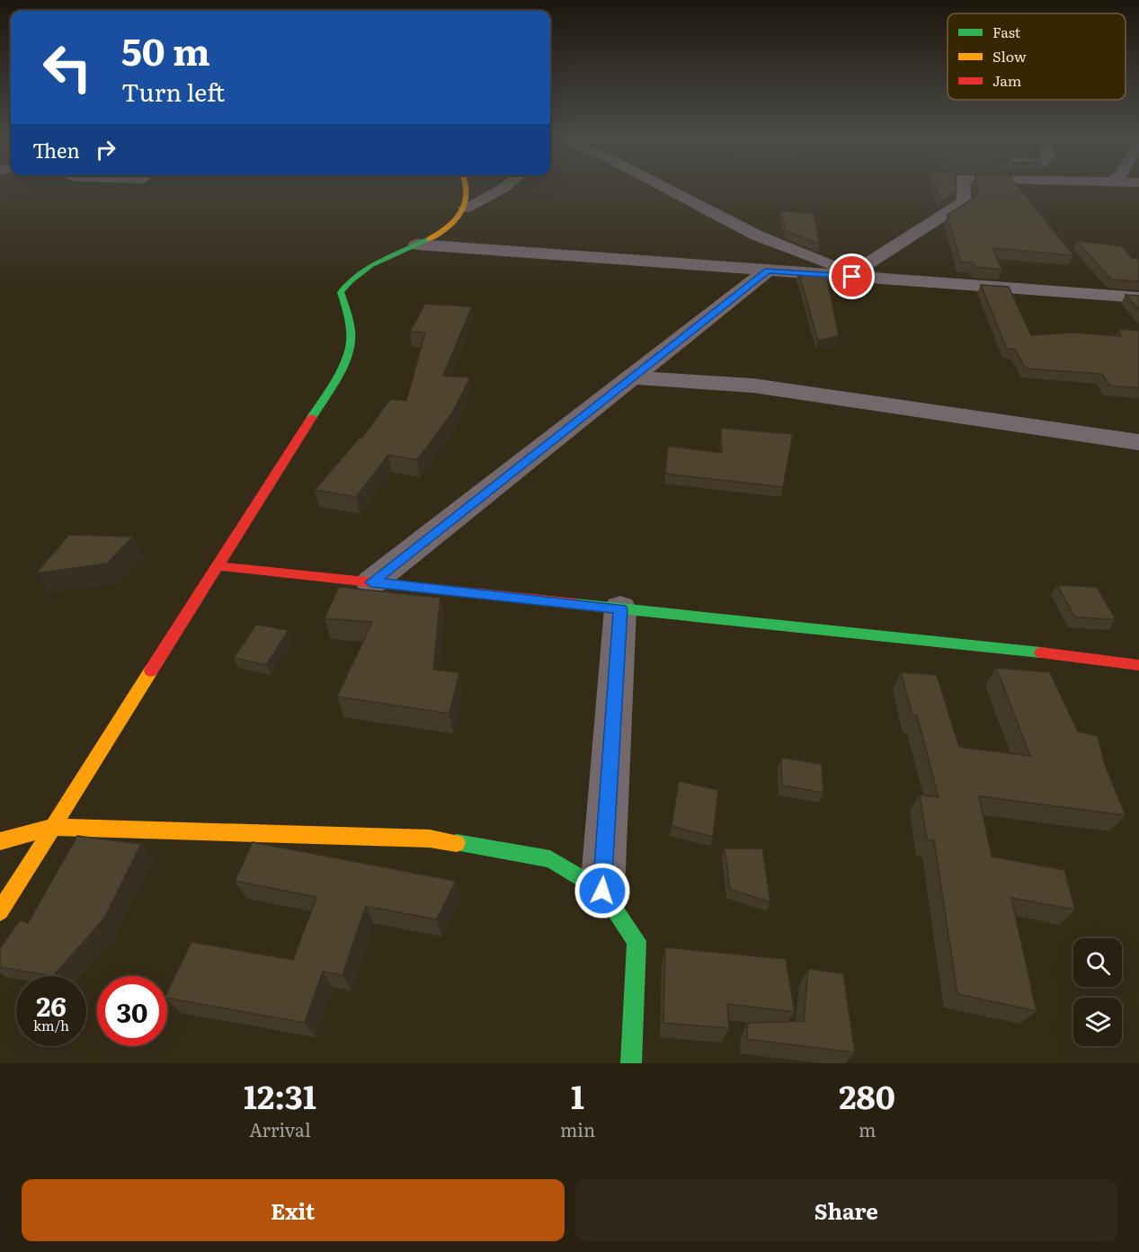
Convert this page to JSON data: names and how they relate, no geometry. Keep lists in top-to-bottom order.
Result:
{
  "legend": ["Fast", "Slow", "Jam"],
  "page": {
    "turn": ["50 m", "Turn left"],
    "then": "Then",
    "speed": "26 km/h",
    "limit": "30",
    "eta": [
      "12:31",
      "Arrival",
      "1",
      "min",
      "280",
      "m"
    ],
    "buttons": ["Exit", "Share"]
  }
}
